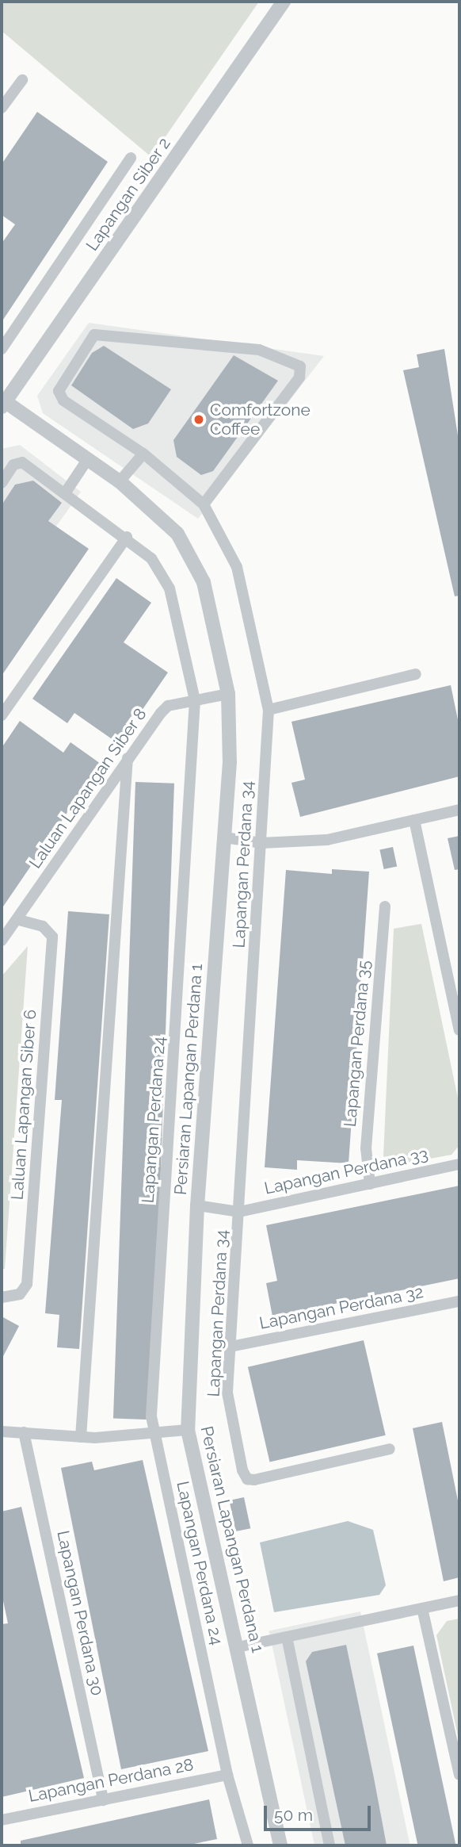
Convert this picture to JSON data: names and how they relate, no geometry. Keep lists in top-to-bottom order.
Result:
{
  "streets": {
    "street": [
      "Lapangan Siber 2",
      "Laluan Lapangan Siber 8",
      "Lapangan Perdana 34",
      "Lapangan Perdana 35",
      "Persiaran Lapangan Perdana 1",
      "Laluan Lapangan Siber 6",
      "Lapangan Perdana 24",
      "Lapangan Perdana 33",
      "Lapangan Perdana 32",
      "Lapangan Perdana 30",
      "Lapangan Perdana 28"
    ]
  },
  "crossings": [
    ["Lapangan Siber 2", "Persiaran Lapangan Perdana 1"],
    ["Laluan Lapangan Siber 8", "Persiaran Lapangan Perdana 1"],
    ["Laluan Lapangan Siber 8", "Laluan Lapangan Siber 6"],
    ["Laluan Lapangan Siber 8", "Lapangan Perdana 24"],
    ["Lapangan Perdana 34", "Lapangan Perdana 33"],
    ["Lapangan Perdana 34", "Lapangan Perdana 32"],
    ["Lapangan Perdana 35", "Lapangan Perdana 33"],
    ["Lapangan Perdana 24", "Lapangan Perdana 28"],
    ["Lapangan Perdana 30", "Lapangan Perdana 28"]
  ],
  "places": ["Comfortzone Coffee"],
  "scale_bar": "50 m"
}
